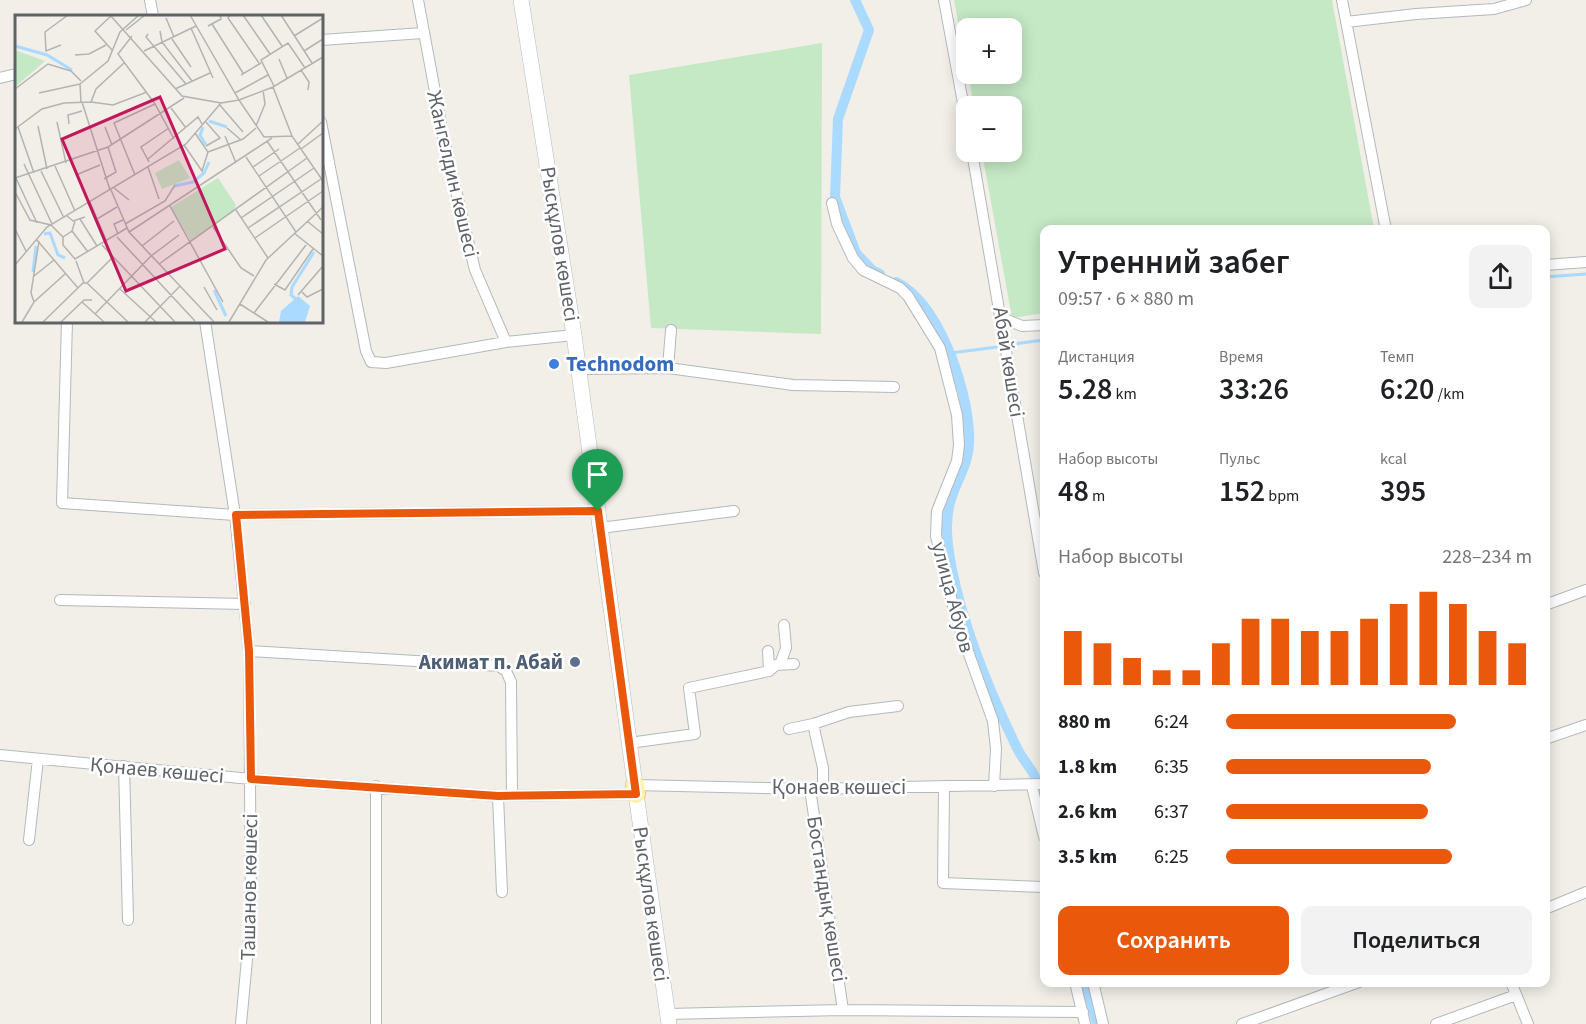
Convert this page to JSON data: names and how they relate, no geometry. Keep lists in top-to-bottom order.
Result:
{
  "streets": {
    "main road": ["Рысқұлов көшесі"],
    "street": [
      "Жангелдин көшесі",
      "Абай көшесі",
      "улица Абуов",
      "Қонаев көшесі",
      "Ташанов көшесі",
      "Бостандық көшесі"
    ]
  },
  "crossings": [
    ["Рысқұлов көшесі", "Қонаев көшесі"],
    ["улица Абуов", "Қонаев көшесі"],
    ["Қонаев көшесі", "Ташанов көшесі"],
    ["Қонаев көшесі", "Бостандық көшесі"]
  ],
  "places": ["Technodom", "Акимат п. Абай"],
  "page": {
    "map_buttons": ["+", "−"],
    "heading": ["Утренний забег", "09:57 · 6 × 880 m"],
    "stats": [
      ["Дистанция", "5.28 km"],
      ["Время", "33:26"],
      ["Темп", "6:20 /km"],
      ["Набор высоты", "48 m"],
      ["Пульс", "152 bpm"],
      ["kcal", "395"]
    ],
    "chart": ["Набор высоты", "228–234 m"],
    "list": [
      {
        "name": "880 m",
        "note": "6:24"
      },
      {
        "name": "1.8 km",
        "note": "6:35"
      },
      {
        "name": "2.6 km",
        "note": "6:37"
      },
      {
        "name": "3.5 km",
        "note": "6:25"
      }
    ],
    "buttons": ["Сохранить", "Поделиться"]
  }
}
